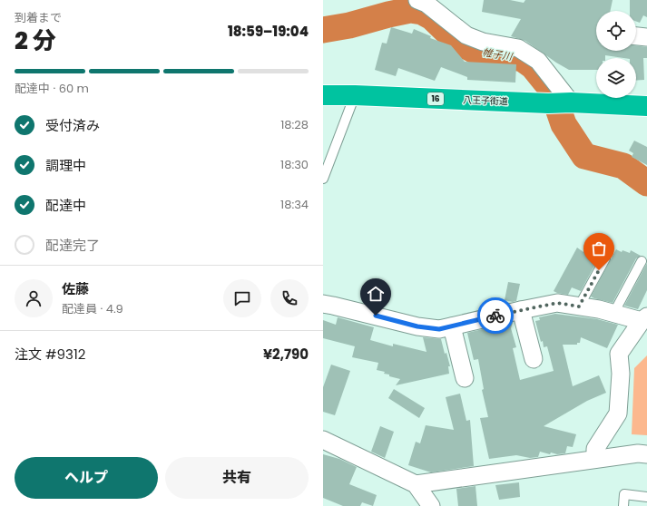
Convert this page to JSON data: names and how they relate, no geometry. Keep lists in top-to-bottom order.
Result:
{
  "streets": {
    "highway": ["16", "八王子街道"]
  },
  "water": ["帷子川"],
  "page": {
    "heading": ["2 分", "到着まで", "18:59–19:04"],
    "panel": [
      "佐藤",
      "配達員 · 4.9",
      "注文 #9312",
      "¥2,790"
    ],
    "bar": "配達中 · 60 m",
    "list": [
      ["受付済み", "18:28"],
      ["調理中", "18:30"],
      ["配達中", "18:34"],
      "配達完了"
    ],
    "buttons": ["ヘルプ", "共有"]
  }
}
